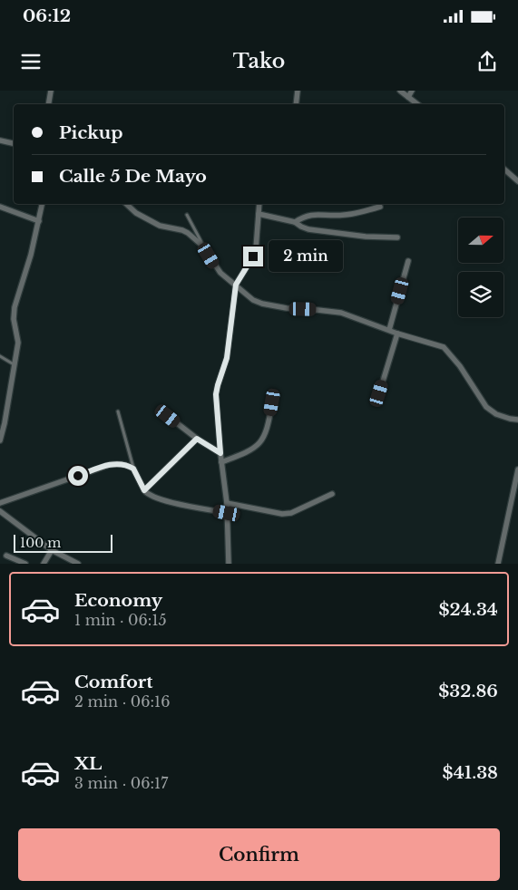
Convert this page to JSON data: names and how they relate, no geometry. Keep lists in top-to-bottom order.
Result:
{
  "scale_bar": "100 m",
  "north": "right",
  "page": {
    "status": "06:12",
    "header": "Tako",
    "banner": ["Pickup", "Calle 5 De Mayo"],
    "bubble": "2 min",
    "scale": "100 m",
    "list": [
      {
        "name": "Economy",
        "note": "1 min · 06:15",
        "value": "$24.34"
      },
      {
        "name": "Comfort",
        "note": "2 min · 06:16",
        "value": "$32.86"
      },
      {
        "name": "XL",
        "note": "3 min · 06:17",
        "value": "$41.38"
      }
    ],
    "buttons": "Confirm"
  }
}
